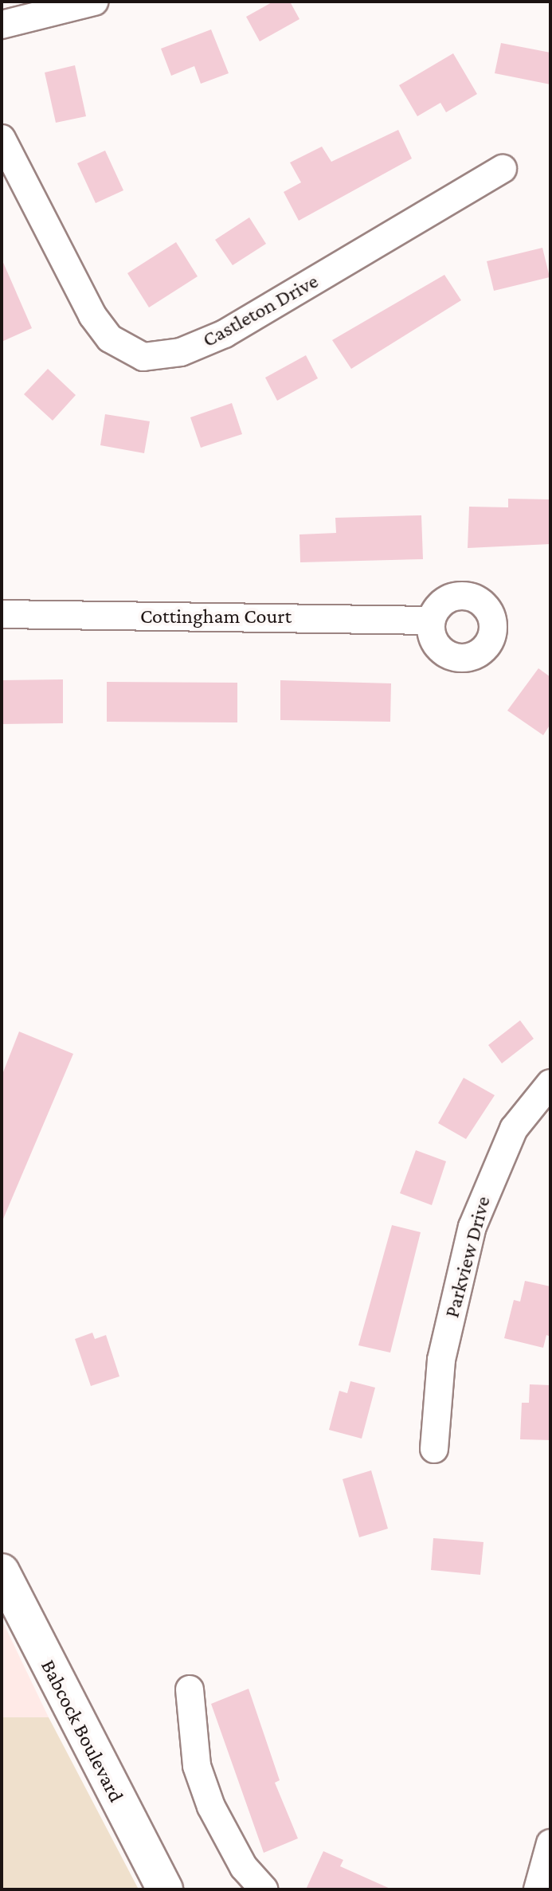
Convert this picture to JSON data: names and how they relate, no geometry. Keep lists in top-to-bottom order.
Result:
{
  "streets": {
    "main road": ["Babcock Boulevard"],
    "street": ["Castleton Drive", "Cottingham Court", "Parkview Drive"]
  }
}
